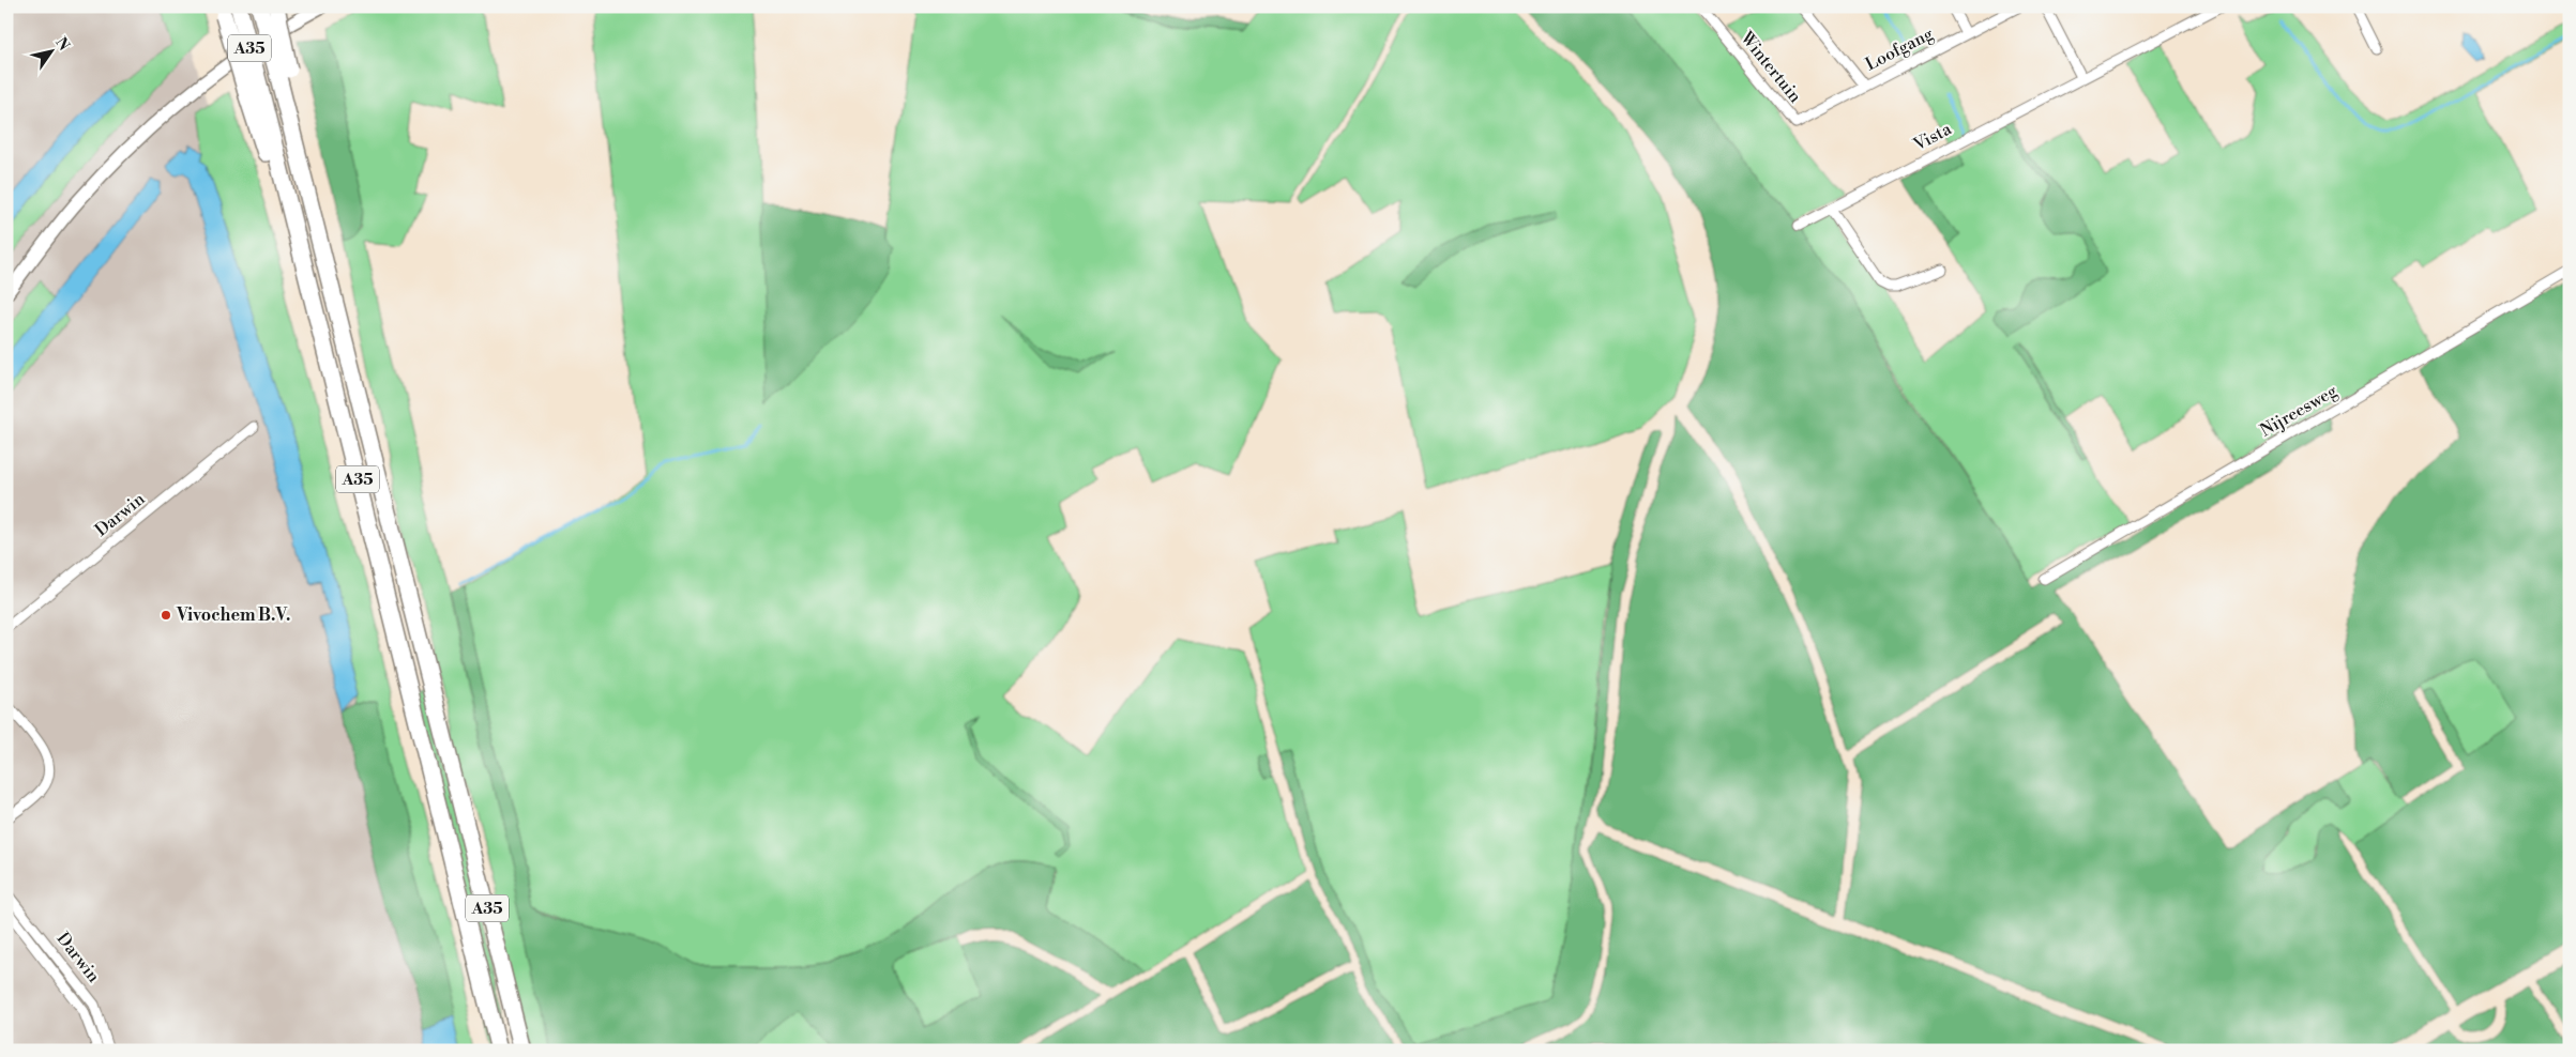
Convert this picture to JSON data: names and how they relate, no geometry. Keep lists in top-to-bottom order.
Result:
{
  "streets": {
    "highway": ["A35"],
    "street": [
      "Loofgang",
      "Wintertuin",
      "Vista",
      "Nijreesweg",
      "Darwin"
    ]
  },
  "crossings": [
    ["Loofgang", "Wintertuin"]
  ],
  "places": ["Vivochem B.V."],
  "north": "top right"
}
